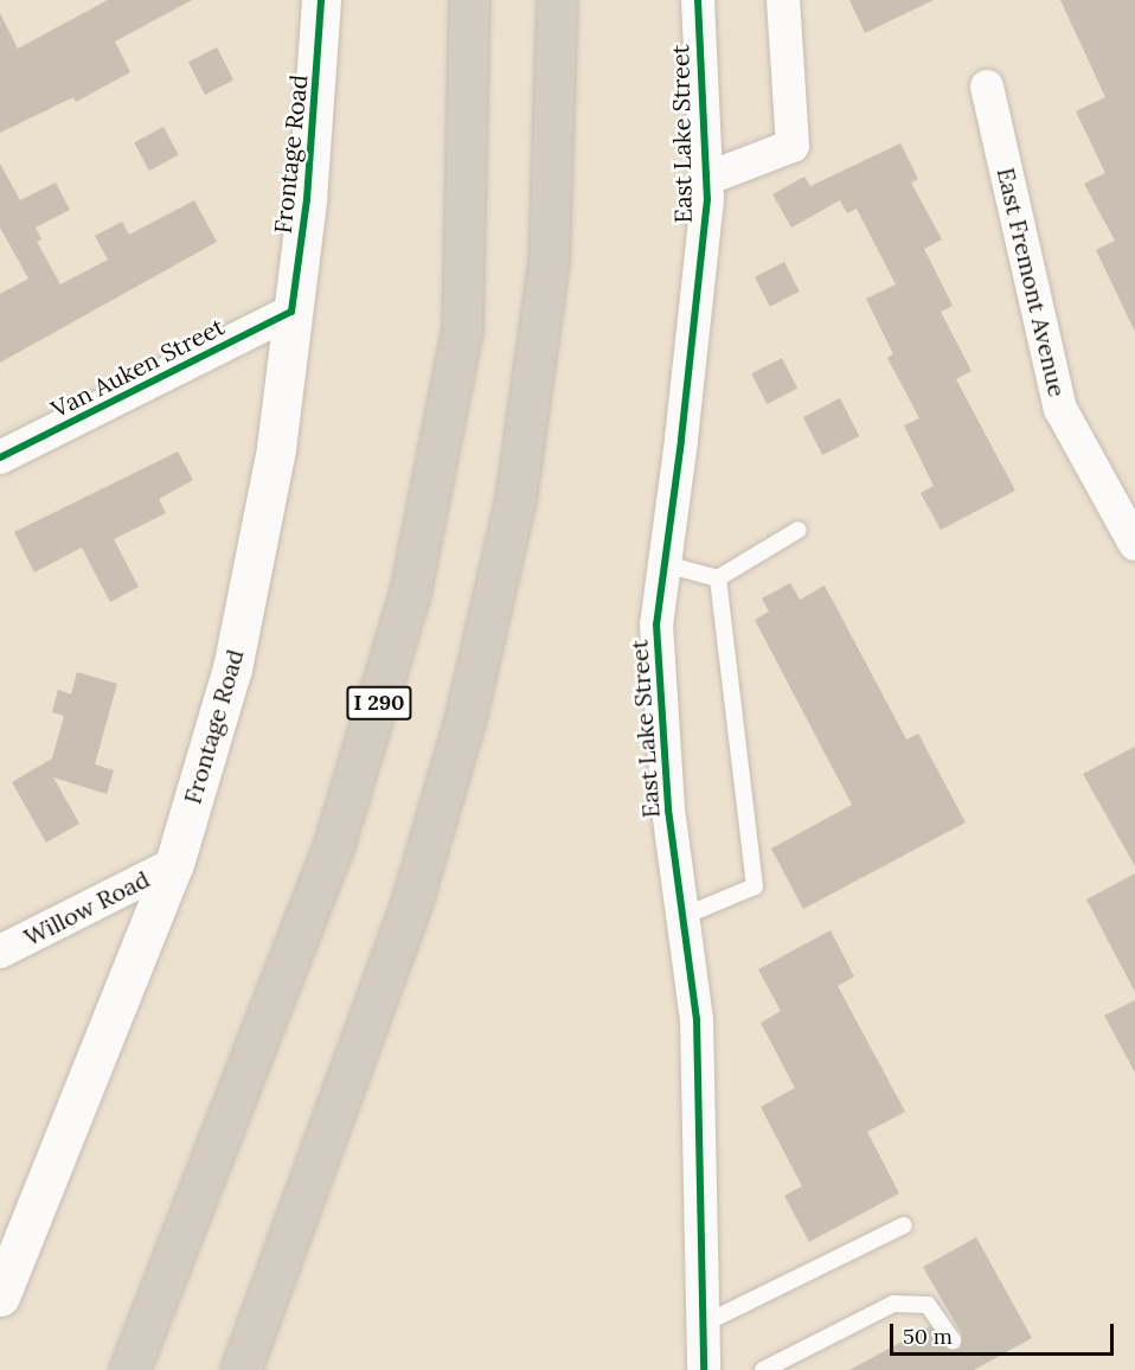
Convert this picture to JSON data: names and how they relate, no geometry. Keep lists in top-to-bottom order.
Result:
{
  "streets": {
    "highway": ["I 290"],
    "street": [
      "East Lake Street",
      "Frontage Road",
      "East Fremont Avenue",
      "Van Auken Street",
      "Willow Road"
    ]
  },
  "crossings": [
    ["Frontage Road", "Van Auken Street"],
    ["Frontage Road", "Willow Road"]
  ],
  "scale_bar": "50 m"
}
